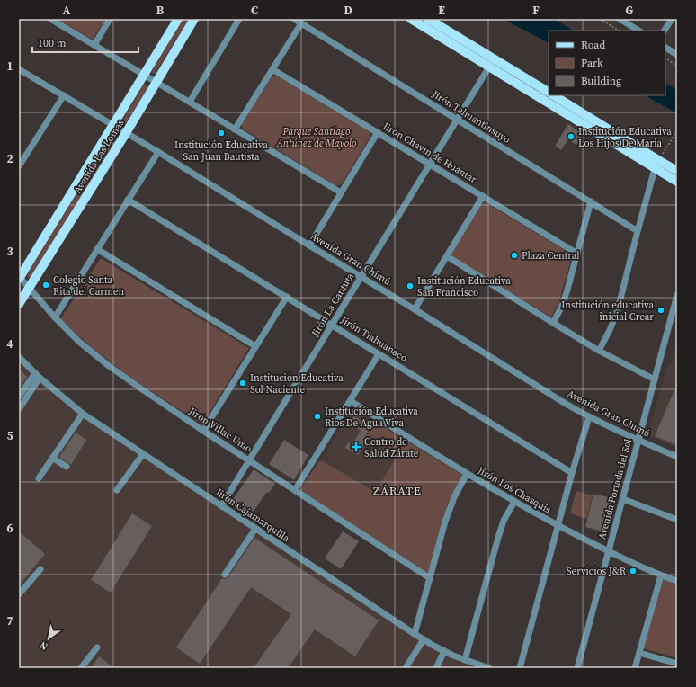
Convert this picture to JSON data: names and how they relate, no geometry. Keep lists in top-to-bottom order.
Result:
{
  "streets": {
    "main road": ["Avenida Las Lomas"],
    "street": [
      "Jirón Tahuantinsuyo",
      "Jirón Chavín de Huántar",
      "Avenida Gran Chimú",
      "Jirón La Cantuta",
      "Jirón Tiahuanaco",
      "Jirón Villac Umo",
      "Avenida Portada del Sol",
      "Jirón Los Chasquis",
      "Jirón Cajamarquilla"
    ]
  },
  "crossings": [
    ["Jirón Tahuantinsuyo", "Jirón La Cantuta"],
    ["Jirón Chavín de Huántar", "Jirón La Cantuta"],
    ["Avenida Las Lomas", "Avenida Gran Chimú"],
    ["Avenida Las Lomas", "Jirón Villac Umo"],
    ["Avenida Gran Chimú", "Jirón La Cantuta"],
    ["Avenida Gran Chimú", "Avenida Portada del Sol"],
    ["Jirón La Cantuta", "Jirón Tiahuanaco"],
    ["Jirón La Cantuta", "Jirón Villac Umo"],
    ["Jirón La Cantuta", "Jirón Cajamarquilla"],
    ["Avenida Portada del Sol", "Jirón Los Chasquis"]
  ],
  "districts": ["ZÁRATE"],
  "parks": ["Parque Santiago Antúnez de Mayolo"],
  "places": {
    "other": [
      "Institución Educativa San Juan Bautista",
      "Institución Educativa Los Hijos De Maria",
      "Plaza Central",
      "Colegio Santa Rita del Carmen",
      "Institución Educativa San Francisco",
      "Institución educativa inicial Crear",
      "Institución Educativa Sol Naciente",
      "Institución Educativa Rios De Agua Viva",
      "Servicios J&R"
    ],
    "health": ["Centro de Salud Zárate"]
  },
  "legend": ["Road", "Park", "Building"],
  "scale_bar": "100 m",
  "north": "bottom left",
  "grid": {
    "columns": [
      "A",
      "B",
      "C",
      "D",
      "E",
      "F",
      "G"
    ],
    "rows": [
      "1",
      "2",
      "3",
      "4",
      "5",
      "6",
      "7"
    ]
  }
}
